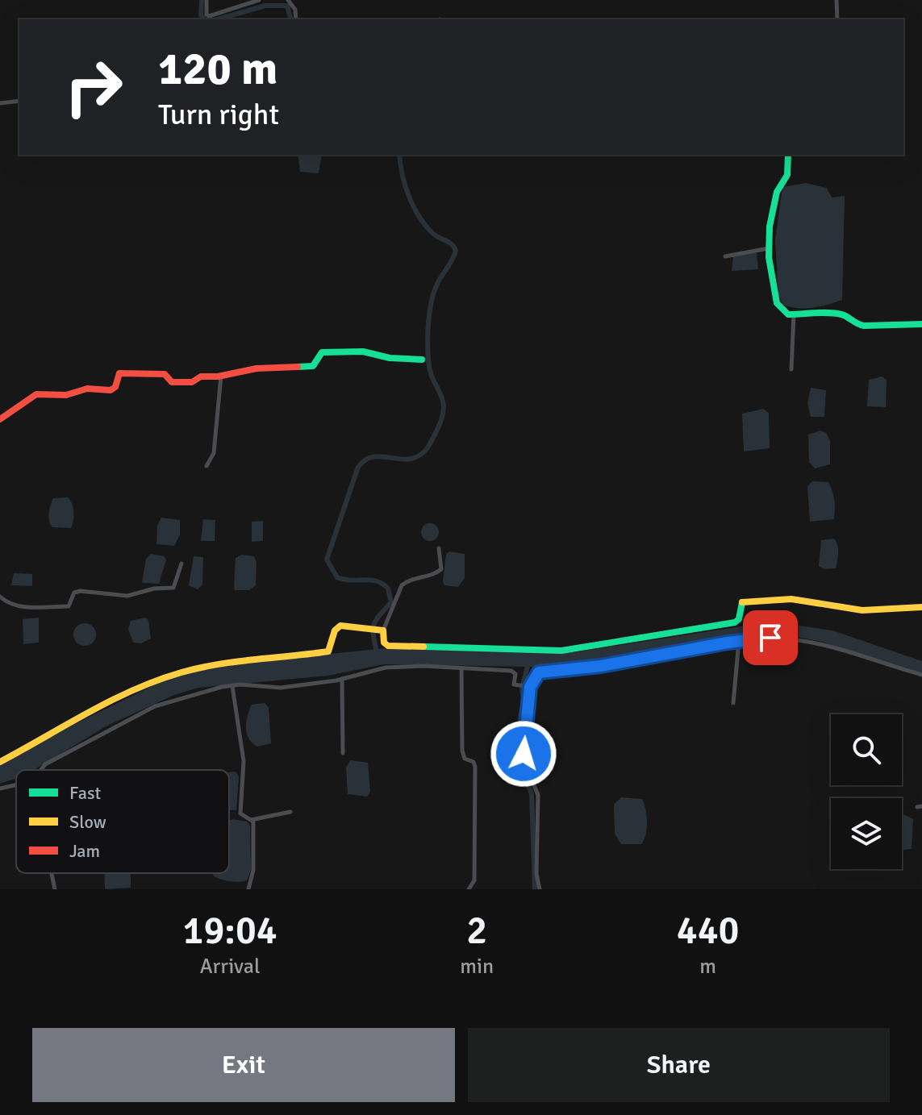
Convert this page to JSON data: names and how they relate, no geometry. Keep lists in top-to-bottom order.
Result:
{
  "legend": ["Fast", "Slow", "Jam"],
  "page": {
    "turn": ["120 m", "Turn right"],
    "eta": [
      "19:04",
      "Arrival",
      "2",
      "min",
      "440",
      "m"
    ],
    "buttons": ["Exit", "Share"]
  }
}
